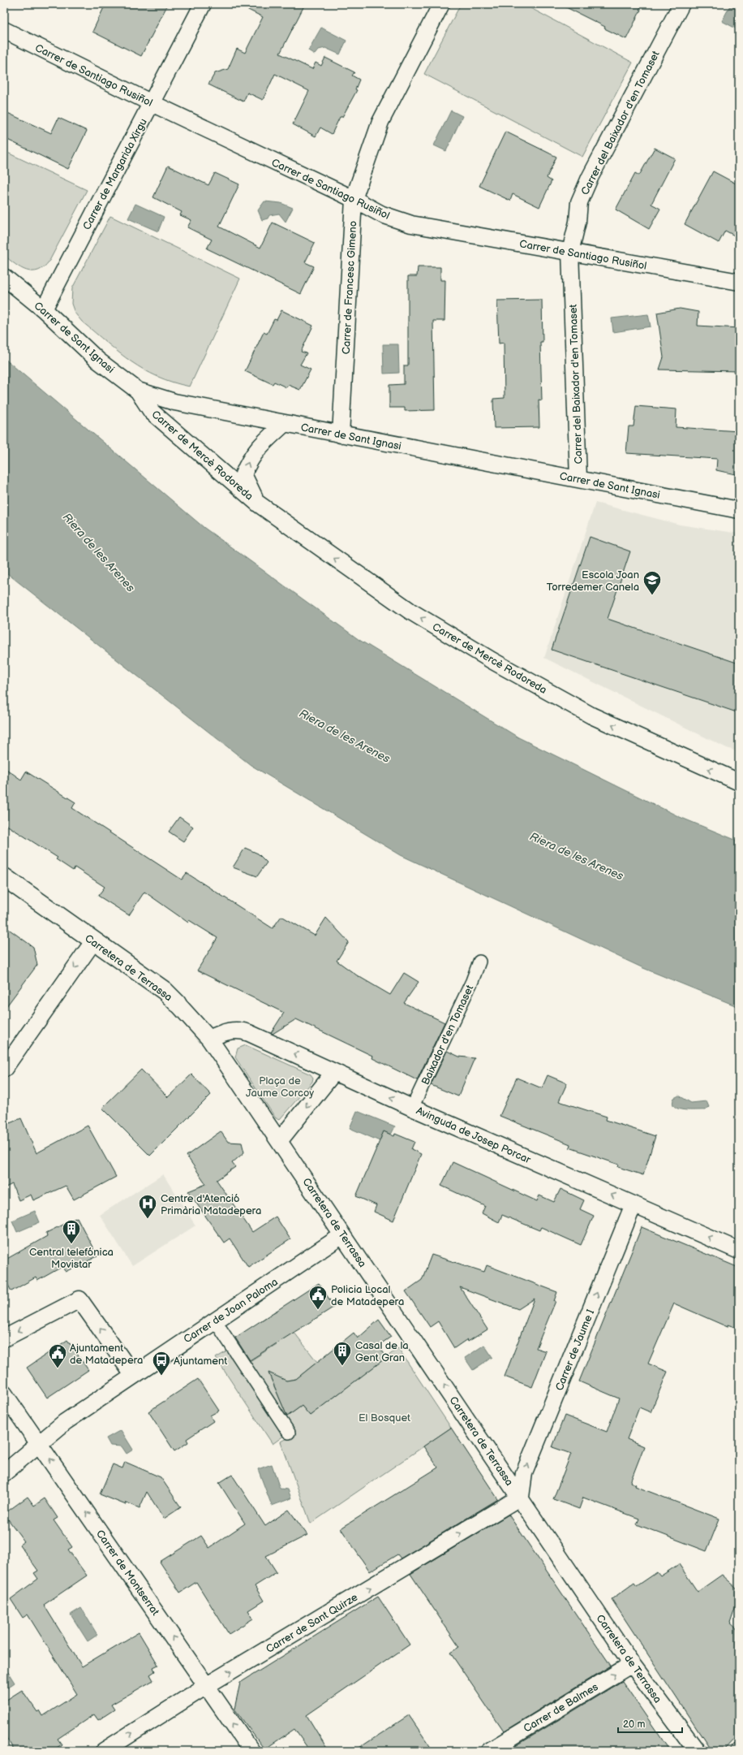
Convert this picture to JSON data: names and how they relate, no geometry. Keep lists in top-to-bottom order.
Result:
{
  "streets": {
    "street": [
      "Carrer de Santiago Rusiñol",
      "Carrer del Baixador d'en Tomaset",
      "Carrer de Margarida Xirgu",
      "Carrer de Francesc Gimeno",
      "Carrer de Sant Ignasi",
      "Carrer de Mercè Rodoreda",
      "Carretera de Terrassa",
      "Baixador d'en Tomaset",
      "Avinguda de Josep Porcar",
      "Carrer de Joan Paloma",
      "Carrer de Jaume I",
      "Carrer de Montserrat",
      "Carrer de Sant Quirze",
      "Carrer de Balmes"
    ]
  },
  "crossings": [
    ["Carrer de Santiago Rusiñol", "Carrer del Baixador d'en Tomaset"],
    ["Carrer de Santiago Rusiñol", "Carrer de Margarida Xirgu"],
    ["Carrer de Santiago Rusiñol", "Carrer de Francesc Gimeno"],
    ["Carrer del Baixador d'en Tomaset", "Carrer de Sant Ignasi"],
    ["Carrer de Margarida Xirgu", "Carrer de Sant Ignasi"],
    ["Carrer de Francesc Gimeno", "Carrer de Sant Ignasi"],
    ["Carrer de Sant Ignasi", "Carrer de Mercè Rodoreda"],
    ["Carretera de Terrassa", "Avinguda de Josep Porcar"],
    ["Carretera de Terrassa", "Carrer de Joan Paloma"],
    ["Carretera de Terrassa", "Carrer de Jaume I"],
    ["Carretera de Terrassa", "Carrer de Sant Quirze"],
    ["Carretera de Terrassa", "Carrer de Balmes"],
    ["Baixador d'en Tomaset", "Avinguda de Josep Porcar"],
    ["Avinguda de Josep Porcar", "Carrer de Jaume I"],
    ["Carrer de Joan Paloma", "Carrer de Montserrat"],
    ["Carrer de Jaume I", "Carrer de Sant Quirze"],
    ["Carrer de Montserrat", "Carrer de Sant Quirze"]
  ],
  "one_way": [
    "Carrer de Mercè Rodoreda",
    "Avinguda de Josep Porcar",
    "Carrer de Jaume I",
    "Carrer de Montserrat",
    "Carrer de Sant Quirze",
    "Carrer de Balmes"
  ],
  "water": ["Riera de les Arenes"],
  "parks": ["Plaça de Jaume Corcoy", "El Bosquet"],
  "places": {
    "school or university": ["Escola Joan Torredemer Canela"],
    "hospital": ["Centre d'Atenció Primària Matadepera"],
    "building": ["Central telefónica Movistar", "Casal de la Gent Gran"],
    "public building": ["Policia Local de Matadepera", "Ajuntament de Matadepera"],
    "bus stop": ["Ajuntament"]
  },
  "scale_bar": "20 m"
}
